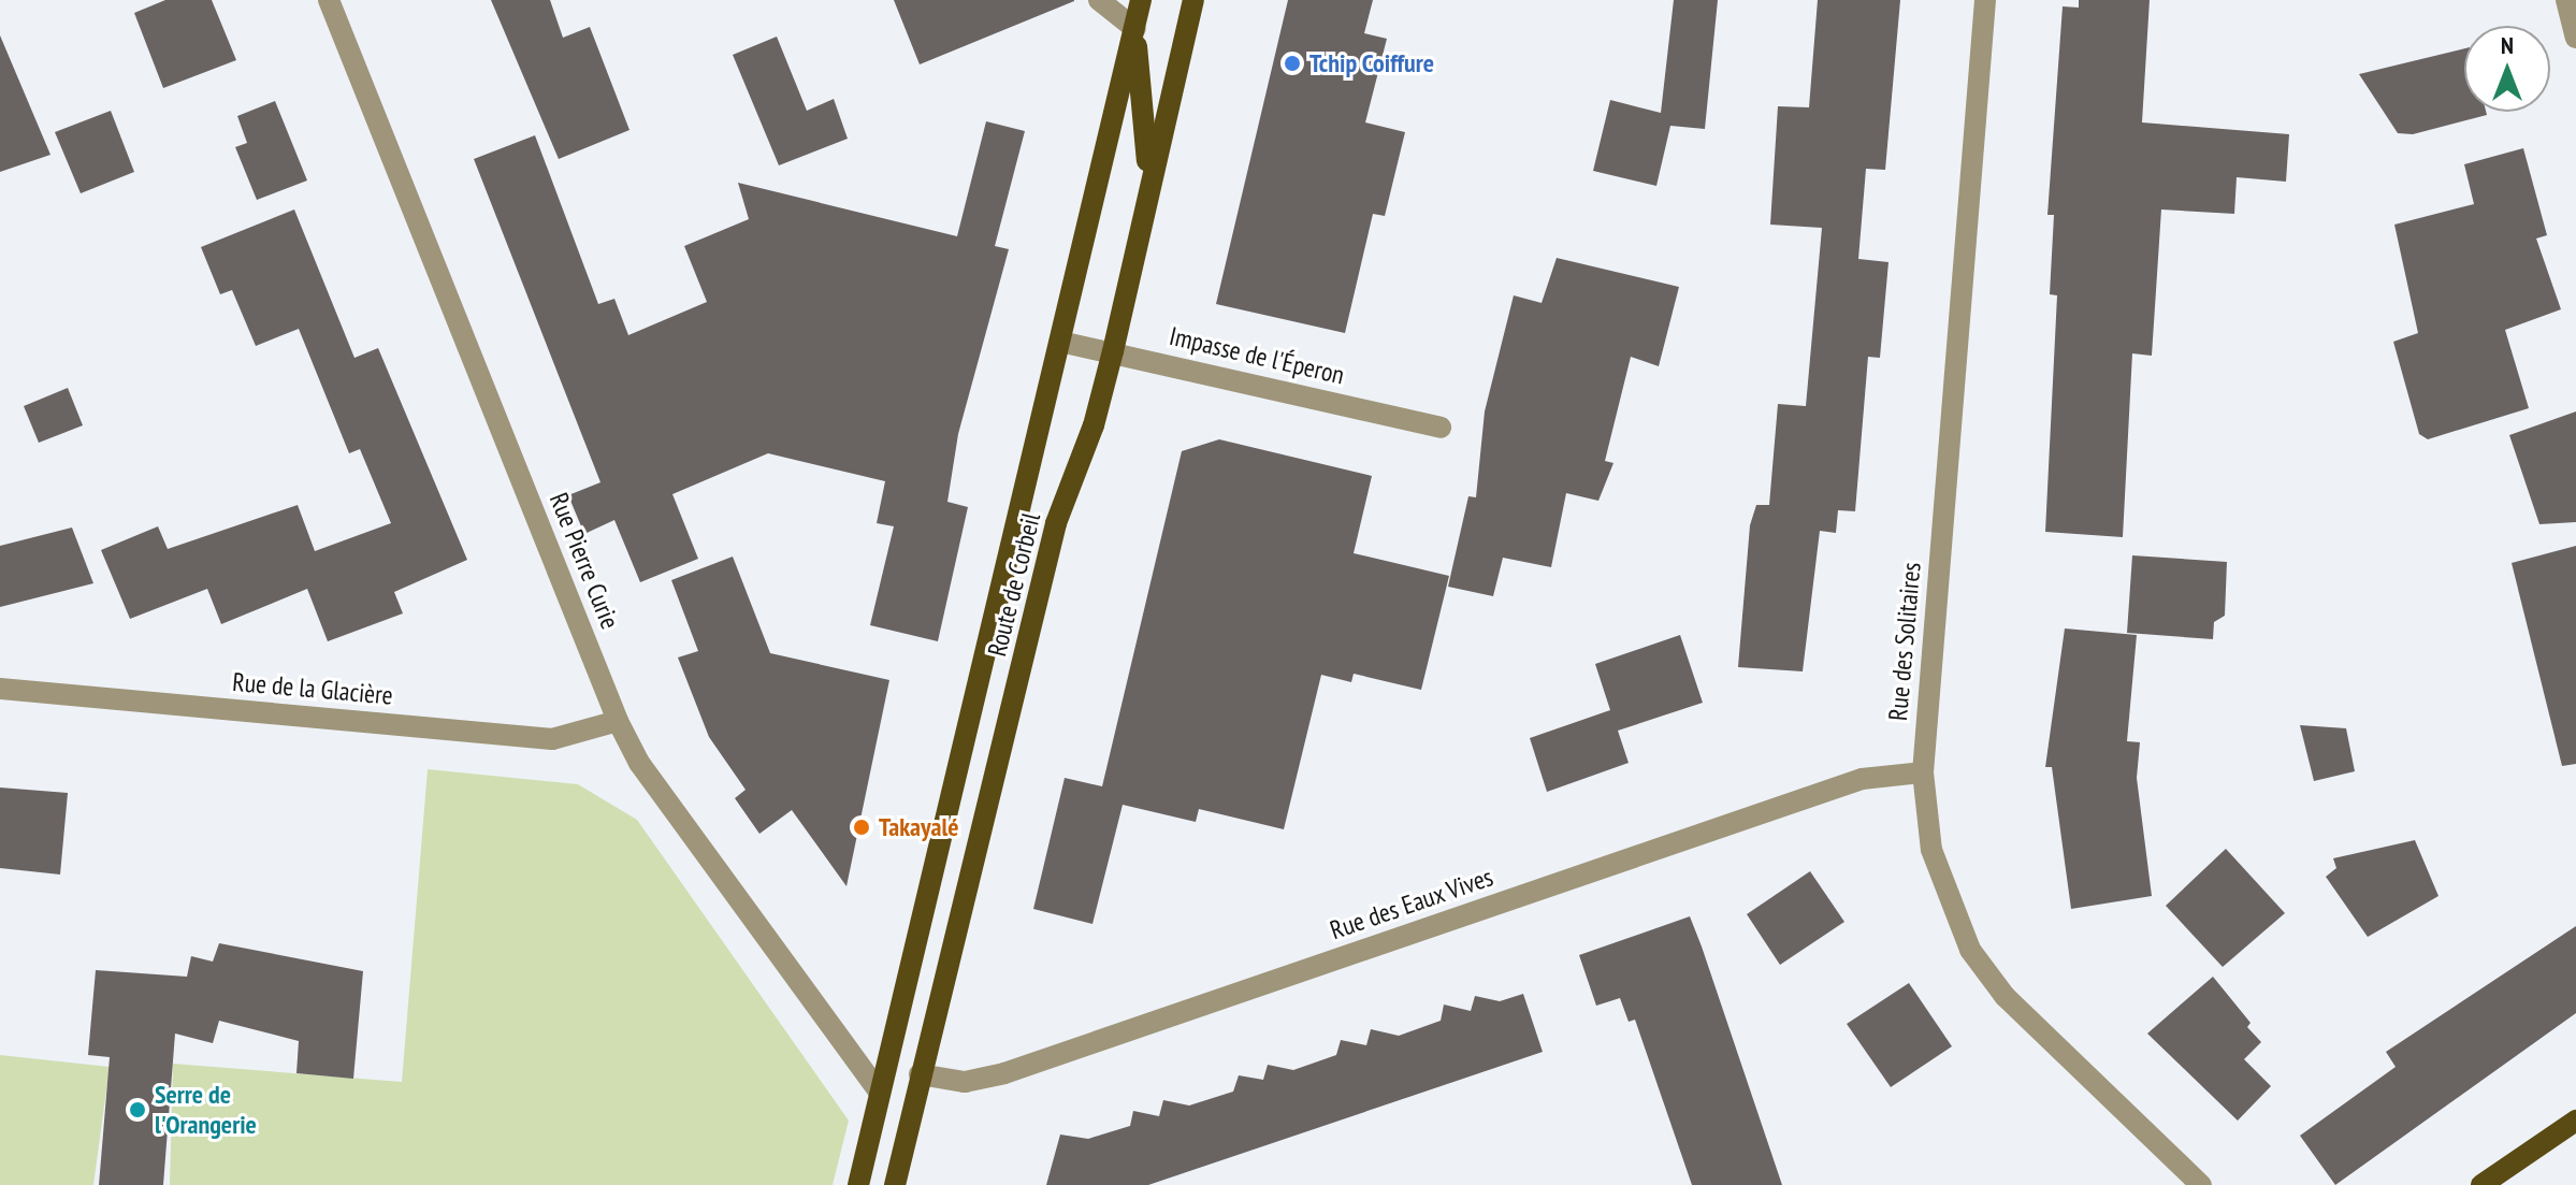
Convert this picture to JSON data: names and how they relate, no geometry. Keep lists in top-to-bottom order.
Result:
{
  "streets": {
    "main road": ["Route de Corbeil"],
    "street": [
      "Impasse de l'Éperon",
      "Rue Pierre Curie",
      "Rue des Solitaires",
      "Rue de la Glacière",
      "Rue des Eaux Vives"
    ]
  },
  "crossings": [
    ["Impasse de l'Éperon", "Route de Corbeil"],
    ["Rue Pierre Curie", "Route de Corbeil"],
    ["Rue Pierre Curie", "Rue de la Glacière"],
    ["Route de Corbeil", "Rue des Eaux Vives"],
    ["Rue des Solitaires", "Rue des Eaux Vives"]
  ],
  "places": ["Tchip Coiffure", "Takayalé", "Serre de l'Orangerie"],
  "north": "top"
}
